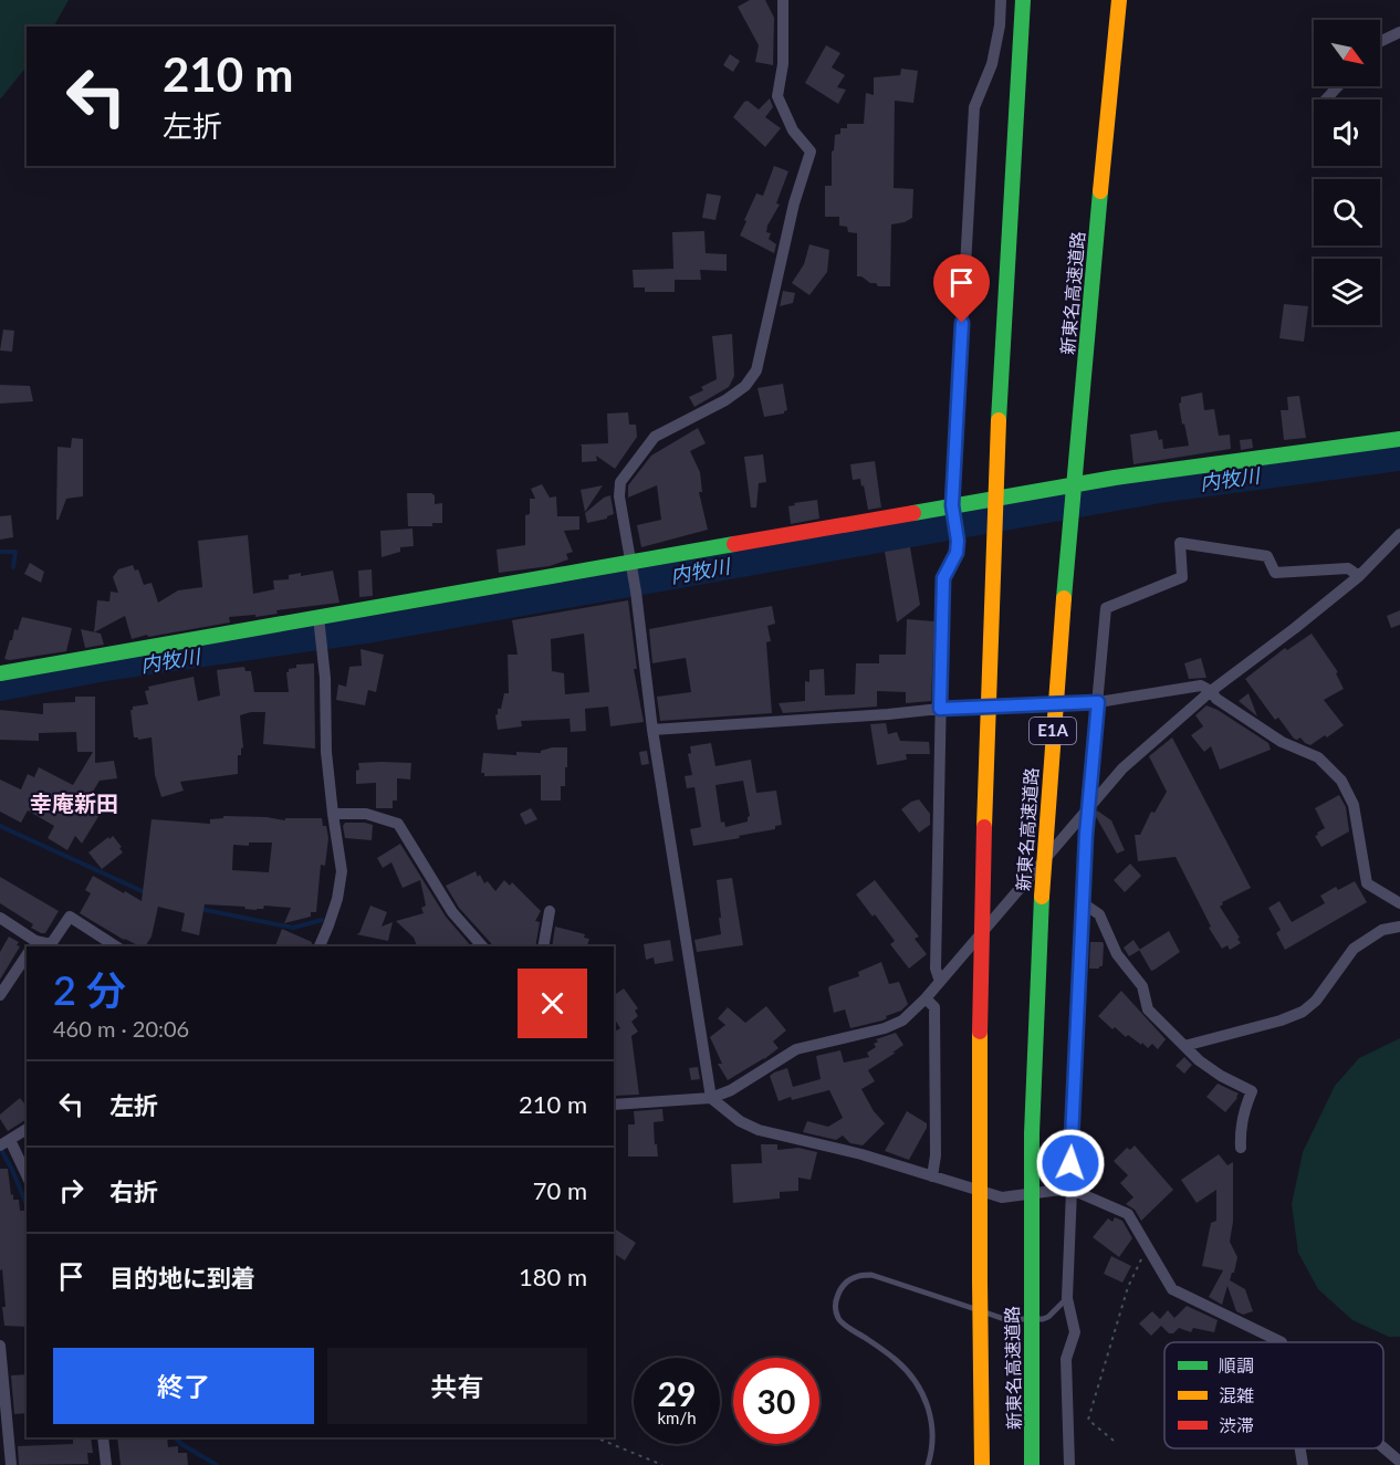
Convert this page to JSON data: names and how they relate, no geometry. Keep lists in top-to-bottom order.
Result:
{
  "streets": {
    "main road": ["新東名高速道路", "E1A"]
  },
  "districts": ["幸庵新田"],
  "water": ["内牧川"],
  "legend": ["順調", "混雑", "渋滞"],
  "north": "bottom right",
  "page": {
    "turn": ["210 m", "左折"],
    "heading": ["2 分", "460 m · 20:06"],
    "list": [
      {
        "name": "左折",
        "value": "210 m"
      },
      {
        "name": "右折",
        "value": "70 m"
      },
      {
        "name": "目的地に到着",
        "value": "180 m"
      }
    ],
    "buttons": ["終了", "共有"],
    "speed": "29 km/h",
    "limit": "30"
  }
}
